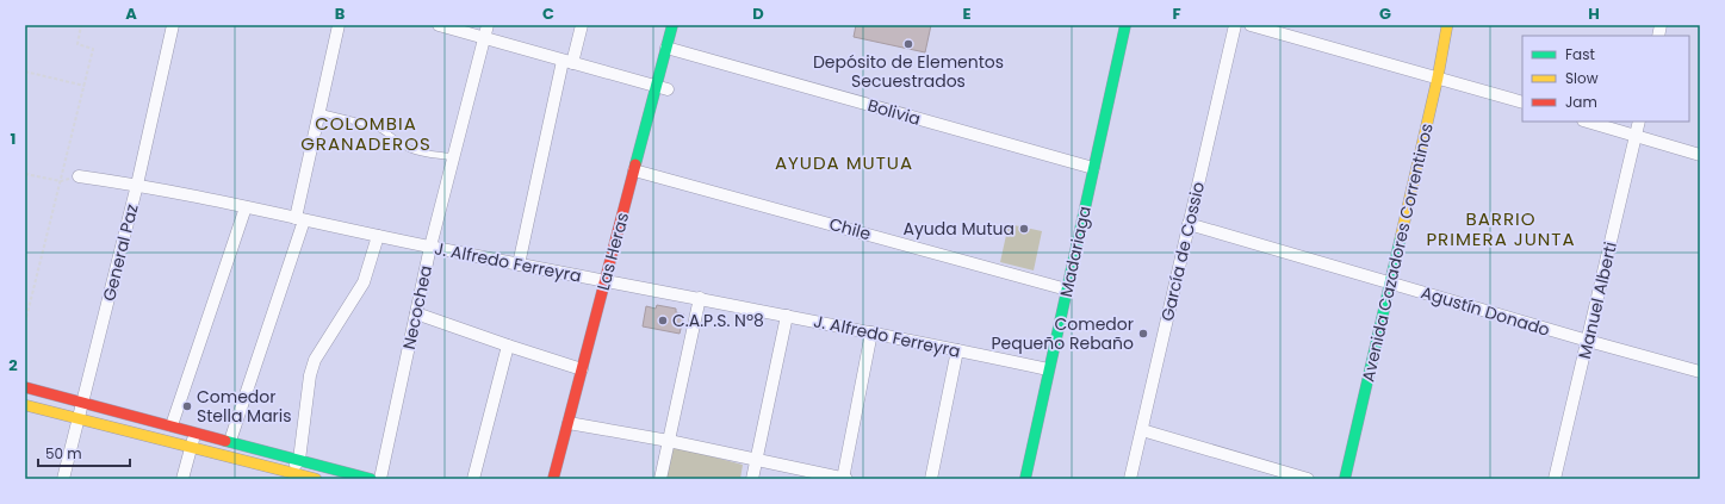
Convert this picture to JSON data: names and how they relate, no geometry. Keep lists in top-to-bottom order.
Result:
{
  "streets": {
    "main road": ["Las Heras", "Madariaga", "Avenida Cazadores Correntinos"],
    "street": [
      "Bolivia",
      "Chile",
      "García de Cossio",
      "General Paz",
      "J. Alfredo Ferreyra",
      "Manuel Alberti",
      "Necochea",
      "Agustín Donado"
    ]
  },
  "crossings": [
    ["Bolivia", "Las Heras"],
    ["Bolivia", "Madariaga"],
    ["Chile", "Las Heras"],
    ["Chile", "Madariaga"],
    ["Las Heras", "J. Alfredo Ferreyra"],
    ["Madariaga", "J. Alfredo Ferreyra"],
    ["García de Cossio", "Agustín Donado"],
    ["General Paz", "J. Alfredo Ferreyra"],
    ["Avenida Cazadores Correntinos", "Agustín Donado"],
    ["J. Alfredo Ferreyra", "Necochea"],
    ["Manuel Alberti", "Agustín Donado"]
  ],
  "districts": ["COLOMBIA GRANADEROS", "AYUDA MUTUA", "BARRIO PRIMERA JUNTA"],
  "places": [
    "Depósito de Elementos Secuestrados",
    "Ayuda Mutua",
    "C.A.P.S. Nº8",
    "Comedor Pequeño Rebaño",
    "Comedor Stella Maris"
  ],
  "legend": ["Fast", "Slow", "Jam"],
  "scale_bar": "50 m",
  "grid": {
    "columns": [
      "A",
      "B",
      "C",
      "D",
      "E",
      "F",
      "G",
      "H"
    ],
    "rows": ["1", "2"]
  }
}
